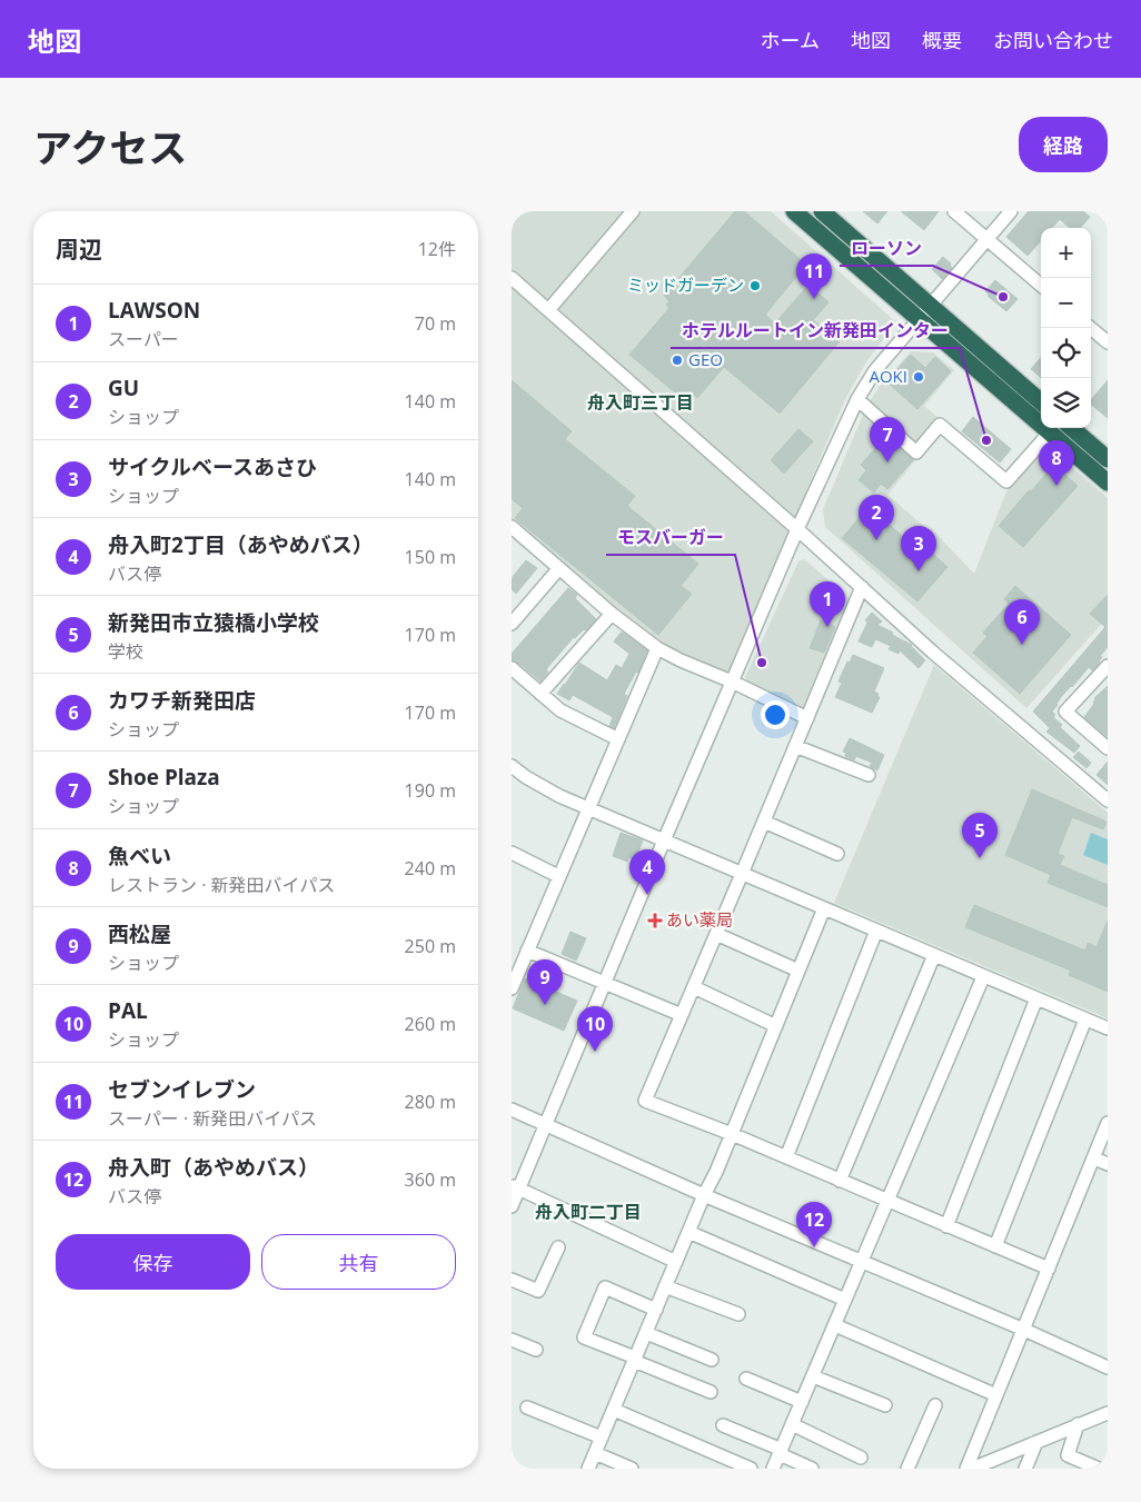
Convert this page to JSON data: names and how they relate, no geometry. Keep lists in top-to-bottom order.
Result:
{
  "districts": ["舟入町三丁目", "舟入町二丁目"],
  "places": {
    "other": [
      "ミッドガーデン",
      "ローソン",
      "GEO",
      "AOKI",
      "ホテルルートイン新発田インター",
      "モスバーガー"
    ],
    "health": ["あい薬局"]
  },
  "page": {
    "header": "地図",
    "nav": [
      "ホーム",
      "地図",
      "概要",
      "お問い合わせ"
    ],
    "title": "アクセス",
    "buttons": [
      "経路",
      ["保存", "共有"]
    ],
    "heading": ["周辺", "12件"],
    "map_buttons": ["+", "−"],
    "pins": [
      "11",
      "7",
      "8",
      "2",
      "3",
      "1",
      "6",
      "5",
      "4",
      "9",
      "10",
      "12"
    ],
    "list": [
      {
        "mark": "1",
        "name": "LAWSON",
        "note": "スーパー",
        "value": "70 m"
      },
      {
        "mark": "2",
        "name": "GU",
        "note": "ショップ",
        "value": "140 m"
      },
      {
        "mark": "3",
        "name": "サイクルベースあさひ",
        "note": "ショップ",
        "value": "140 m"
      },
      {
        "mark": "4",
        "name": "舟入町2丁目（あやめバス）",
        "note": "バス停",
        "value": "150 m"
      },
      {
        "mark": "5",
        "name": "新発田市立猿橋小学校",
        "note": "学校",
        "value": "170 m"
      },
      {
        "mark": "6",
        "name": "カワチ新発田店",
        "note": "ショップ",
        "value": "170 m"
      },
      {
        "mark": "7",
        "name": "Shoe Plaza",
        "note": "ショップ",
        "value": "190 m"
      },
      {
        "mark": "8",
        "name": "魚べい",
        "note": "レストラン · 新発田バイパス",
        "value": "240 m"
      },
      {
        "mark": "9",
        "name": "西松屋",
        "note": "ショップ",
        "value": "250 m"
      },
      {
        "mark": "10",
        "name": "PAL",
        "note": "ショップ",
        "value": "260 m"
      },
      {
        "mark": "11",
        "name": "セブンイレブン",
        "note": "スーパー · 新発田バイパス",
        "value": "280 m"
      },
      {
        "mark": "12",
        "name": "舟入町（あやめバス）",
        "note": "バス停",
        "value": "360 m"
      }
    ]
  }
}
